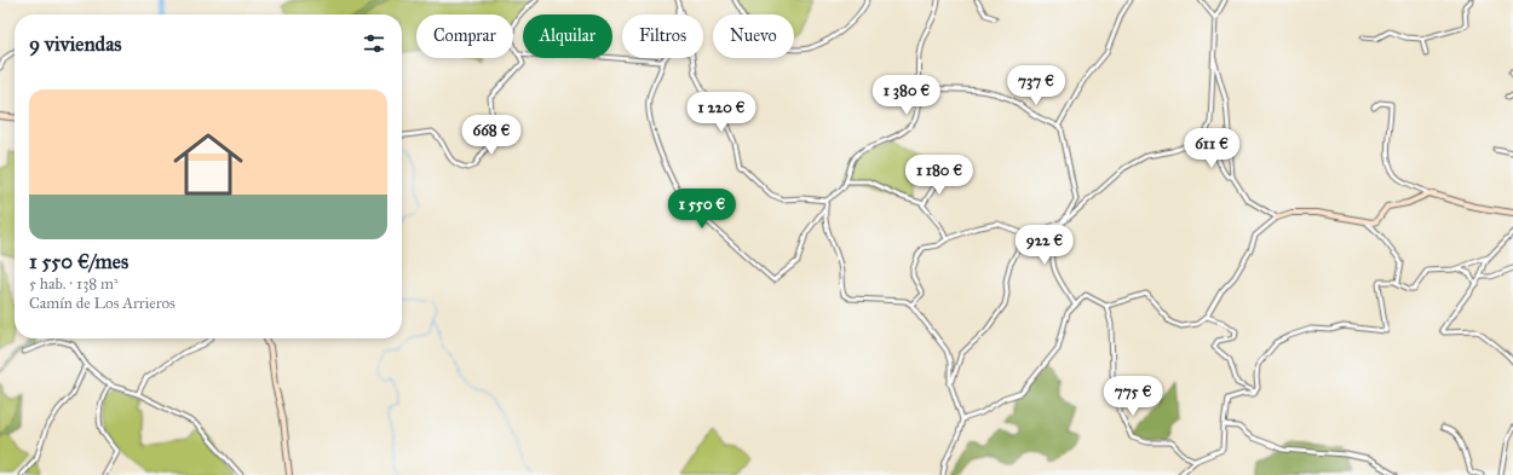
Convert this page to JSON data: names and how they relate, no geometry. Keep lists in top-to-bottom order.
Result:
{
  "page": {
    "chip": [
      "Comprar",
      "Alquilar",
      "Filtros",
      "Nuevo"
    ],
    "heading": "9 viviendas",
    "price": [
      "737 €",
      "1 380 €",
      "1 220 €",
      "668 €",
      "611 €",
      "1 180 €",
      "1 550 €",
      "922 €",
      "775 €"
    ],
    "list": [
      {
        "name": "1 550 €/mes",
        "note": "5 hab. · 138 m² · Camín de Los Arrieros"
      }
    ]
  }
}
